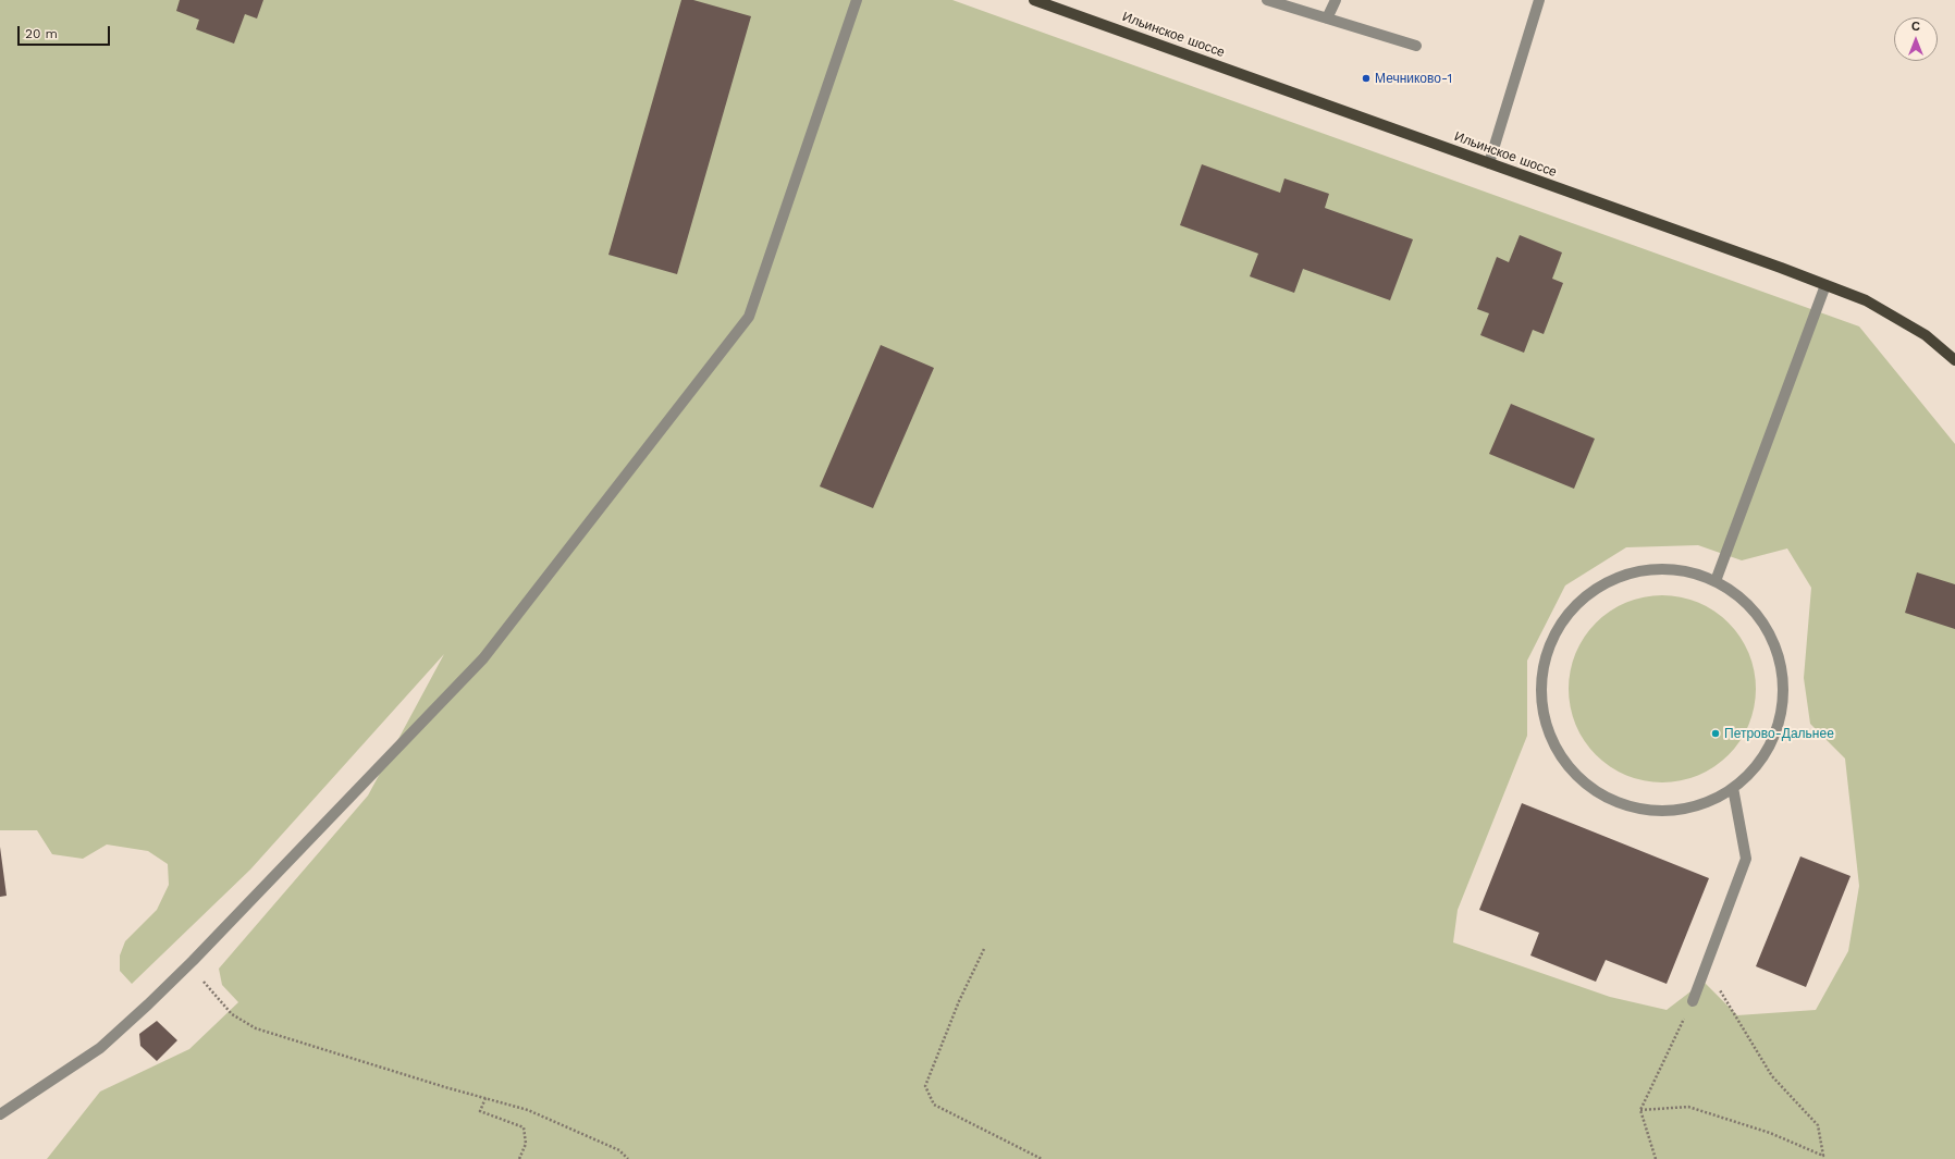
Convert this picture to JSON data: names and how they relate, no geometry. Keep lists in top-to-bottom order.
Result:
{
  "streets": {
    "main road": ["Ильинское шоссе"]
  },
  "places": ["Мечниково-1", "Петрово-Дальнее"],
  "scale_bar": "20 m",
  "north": "top"
}
